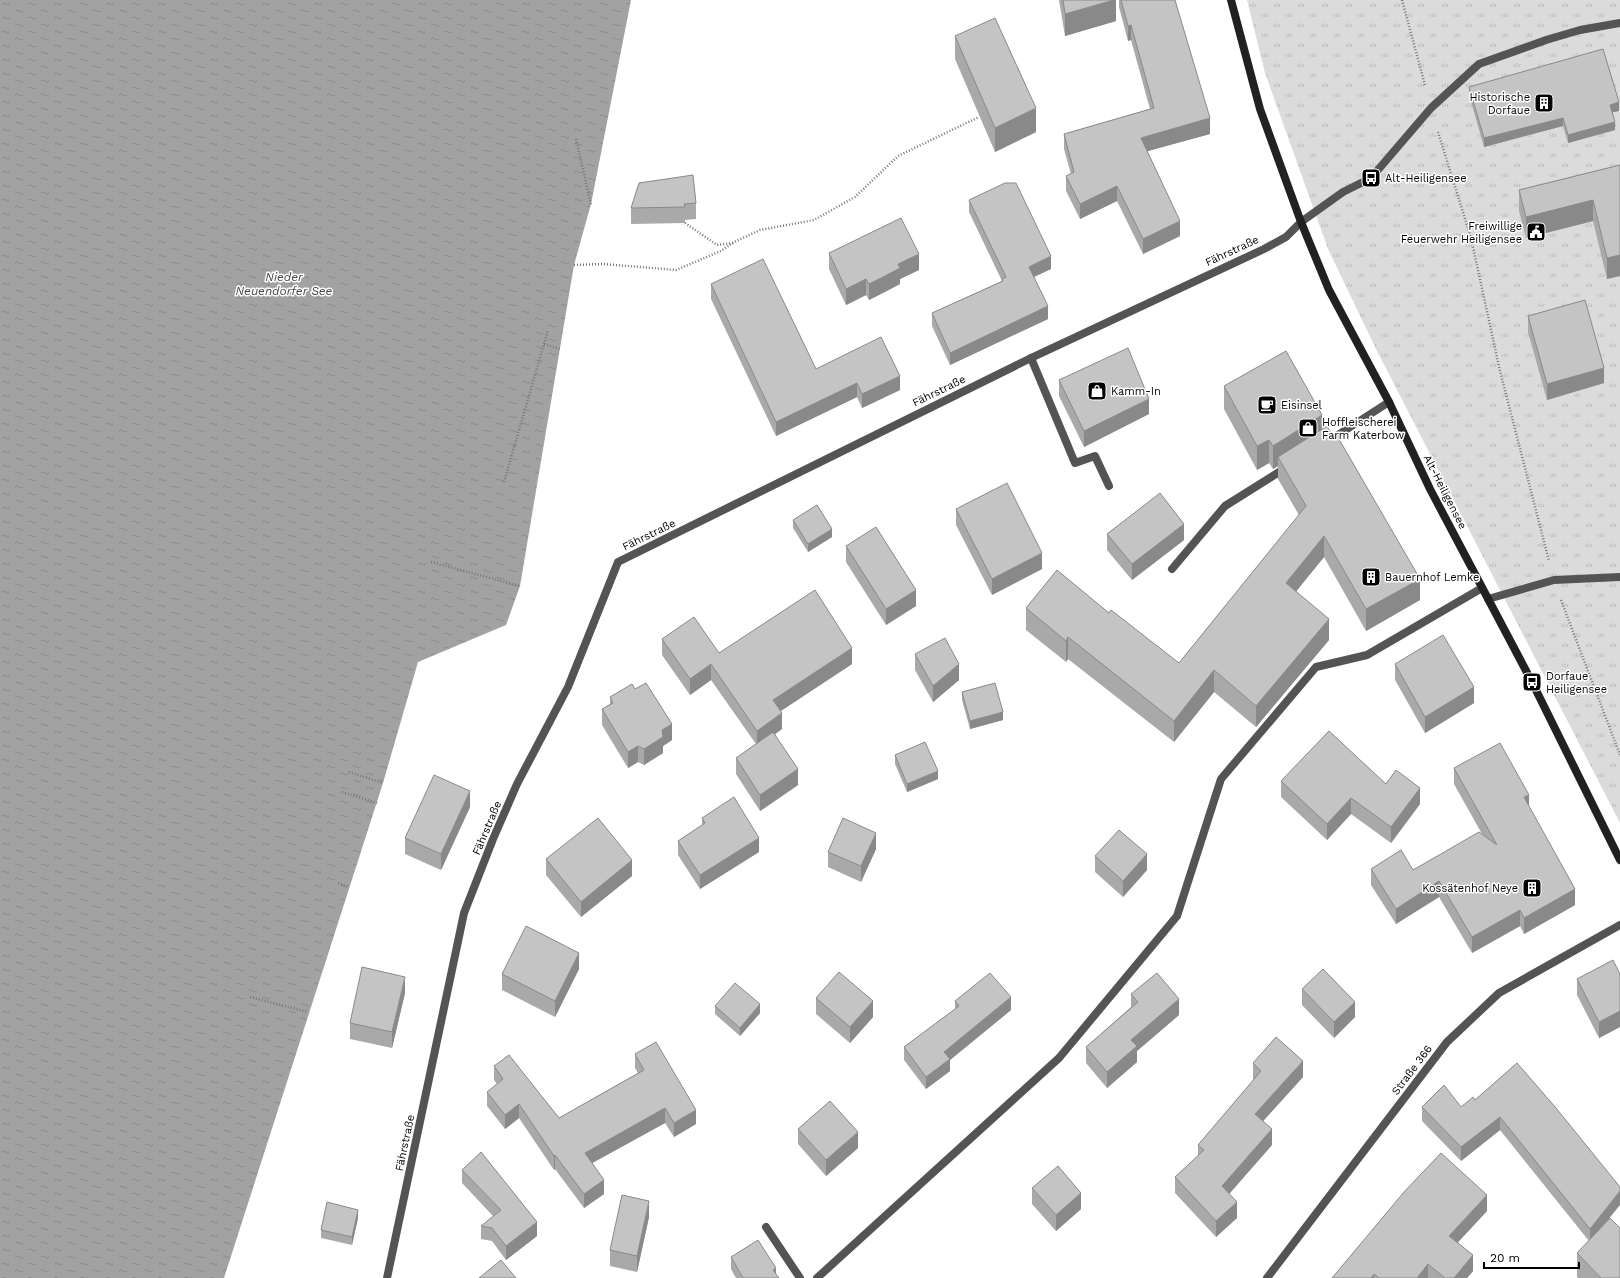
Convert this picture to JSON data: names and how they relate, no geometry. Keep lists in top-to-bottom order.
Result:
{
  "streets": {
    "main road": ["Alt-Heiligensee"],
    "street": ["Fährstraße", "Straße 366"]
  },
  "crossings": [
    ["Fährstraße", "Alt-Heiligensee"]
  ],
  "water": ["Nieder Neuendorfer See"],
  "places": {
    "building": ["Historische Dorfaue", "Bauernhof Lemke", "Kossätenhof Neye"],
    "bus stop": ["Alt-Heiligensee", "Dorfaue Heiligensee"],
    "public building": ["Freiwillige Feuerwehr Heiligensee"],
    "shop": ["Kamm-In", "Hoffleischerei Farm Katerbow"],
    "cafe": ["Eisinsel"]
  },
  "scale_bar": "20 m"
}
